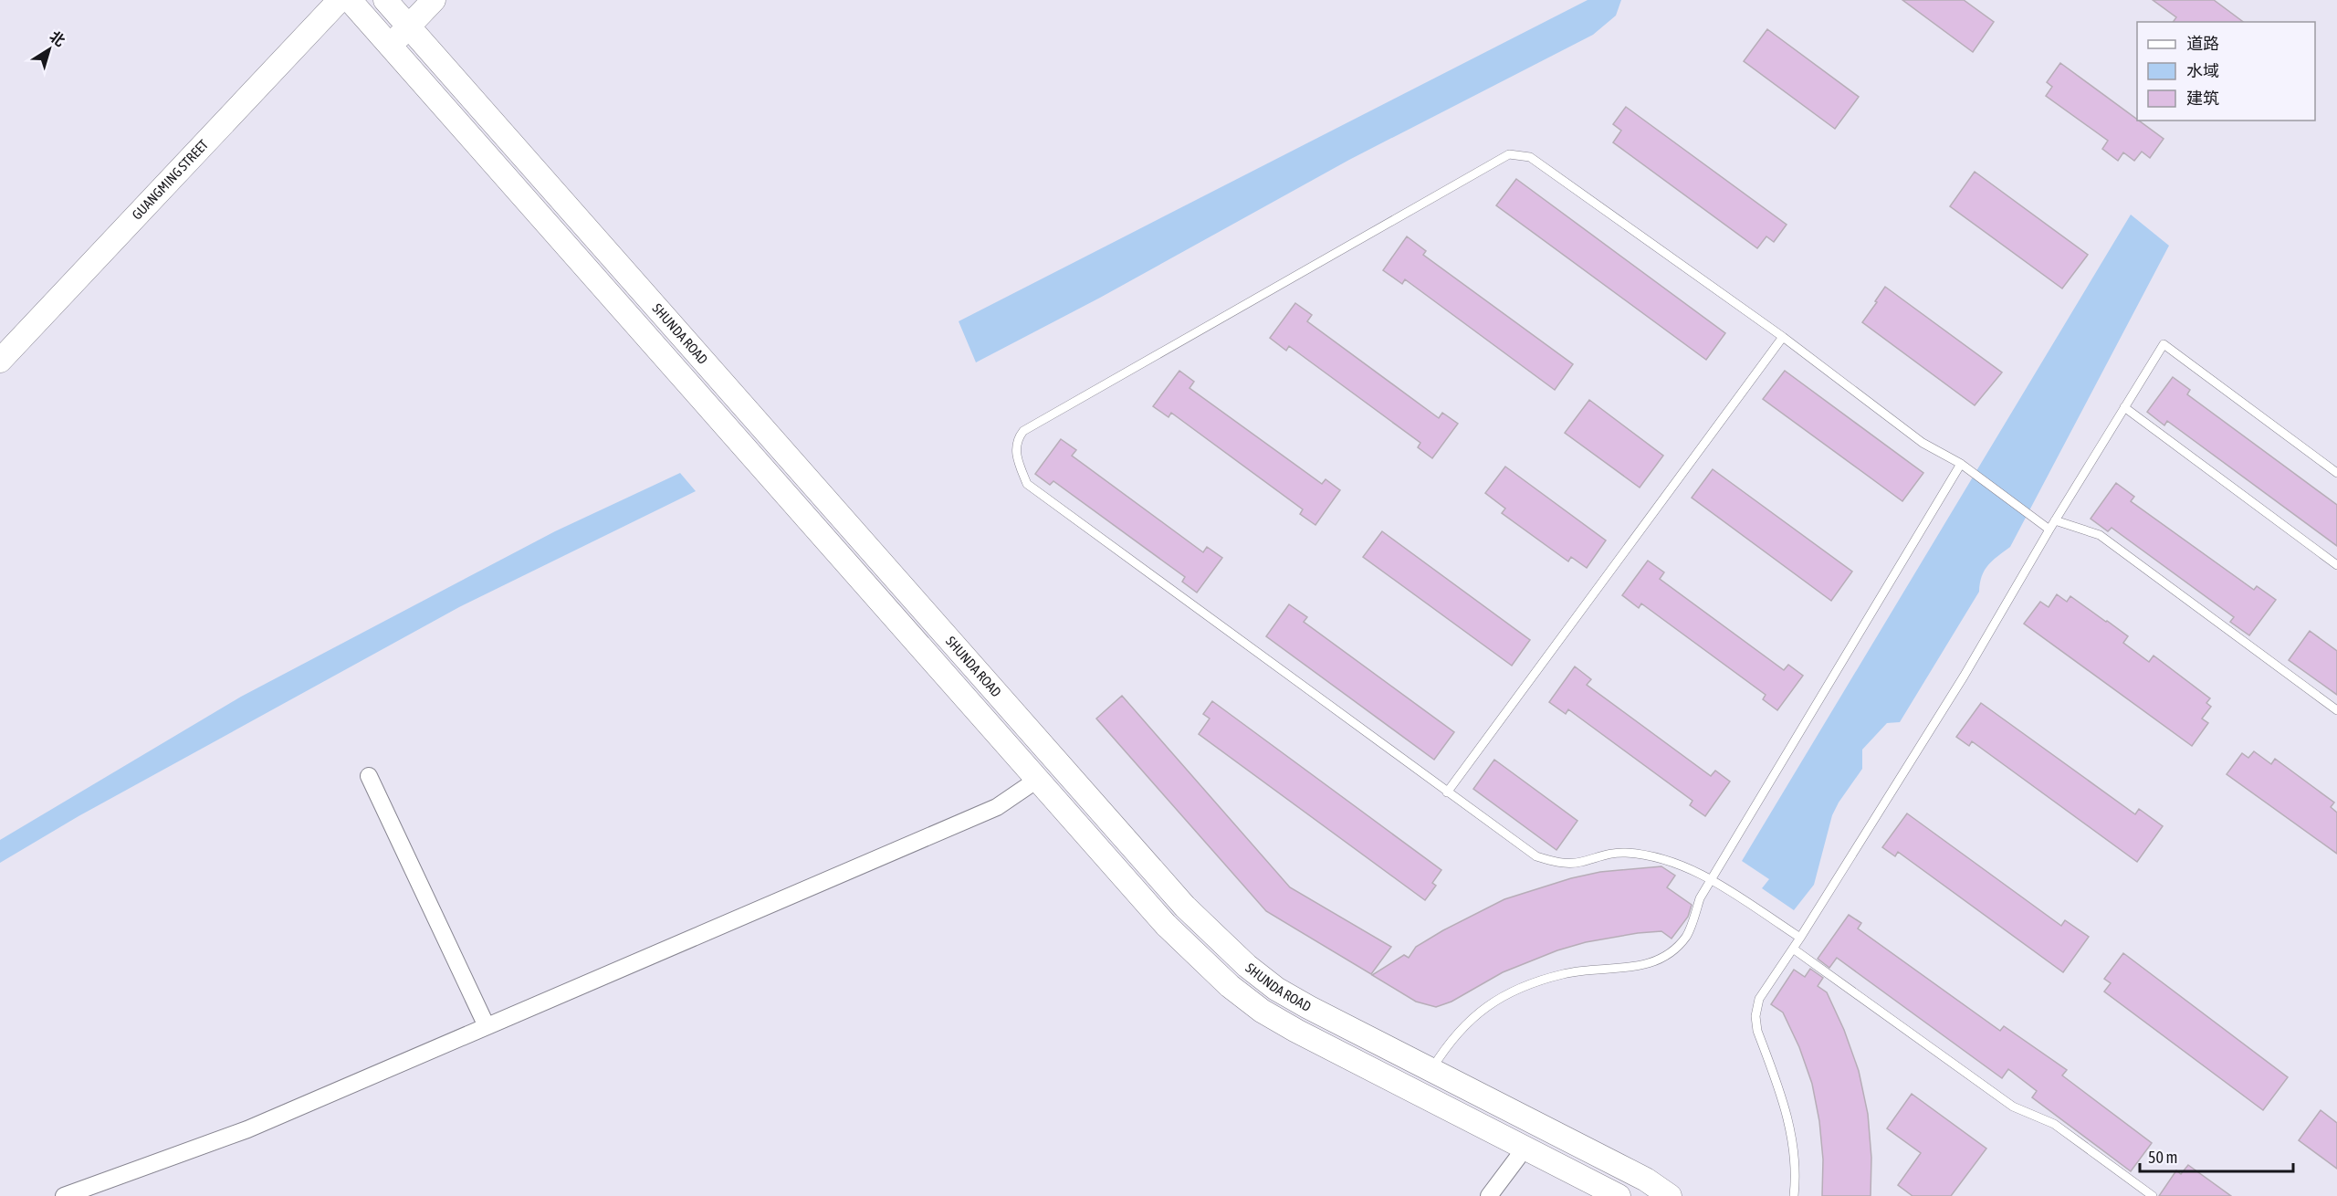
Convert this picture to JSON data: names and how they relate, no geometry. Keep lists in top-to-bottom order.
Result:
{
  "streets": {
    "main road": ["GUANGMING STREET", "SHUNDA ROAD"]
  },
  "legend": ["道路", "水域", "建筑"],
  "scale_bar": "50 m",
  "north": "top right"
}
